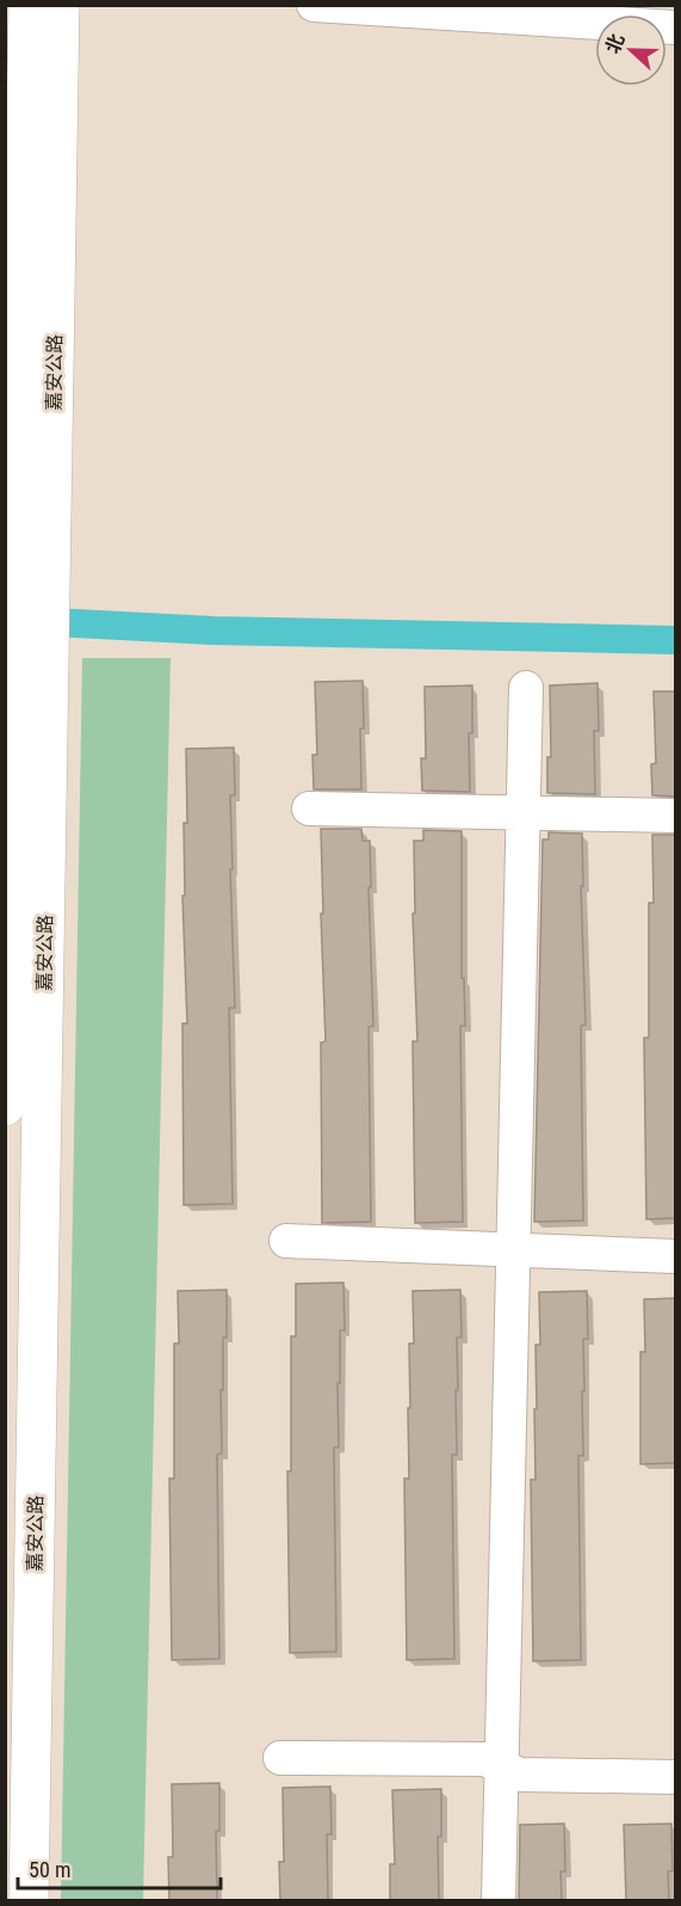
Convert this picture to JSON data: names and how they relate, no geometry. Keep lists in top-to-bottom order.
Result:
{
  "streets": {
    "main road": ["嘉安公路"]
  },
  "scale_bar": "50 m",
  "north": "left"
}
